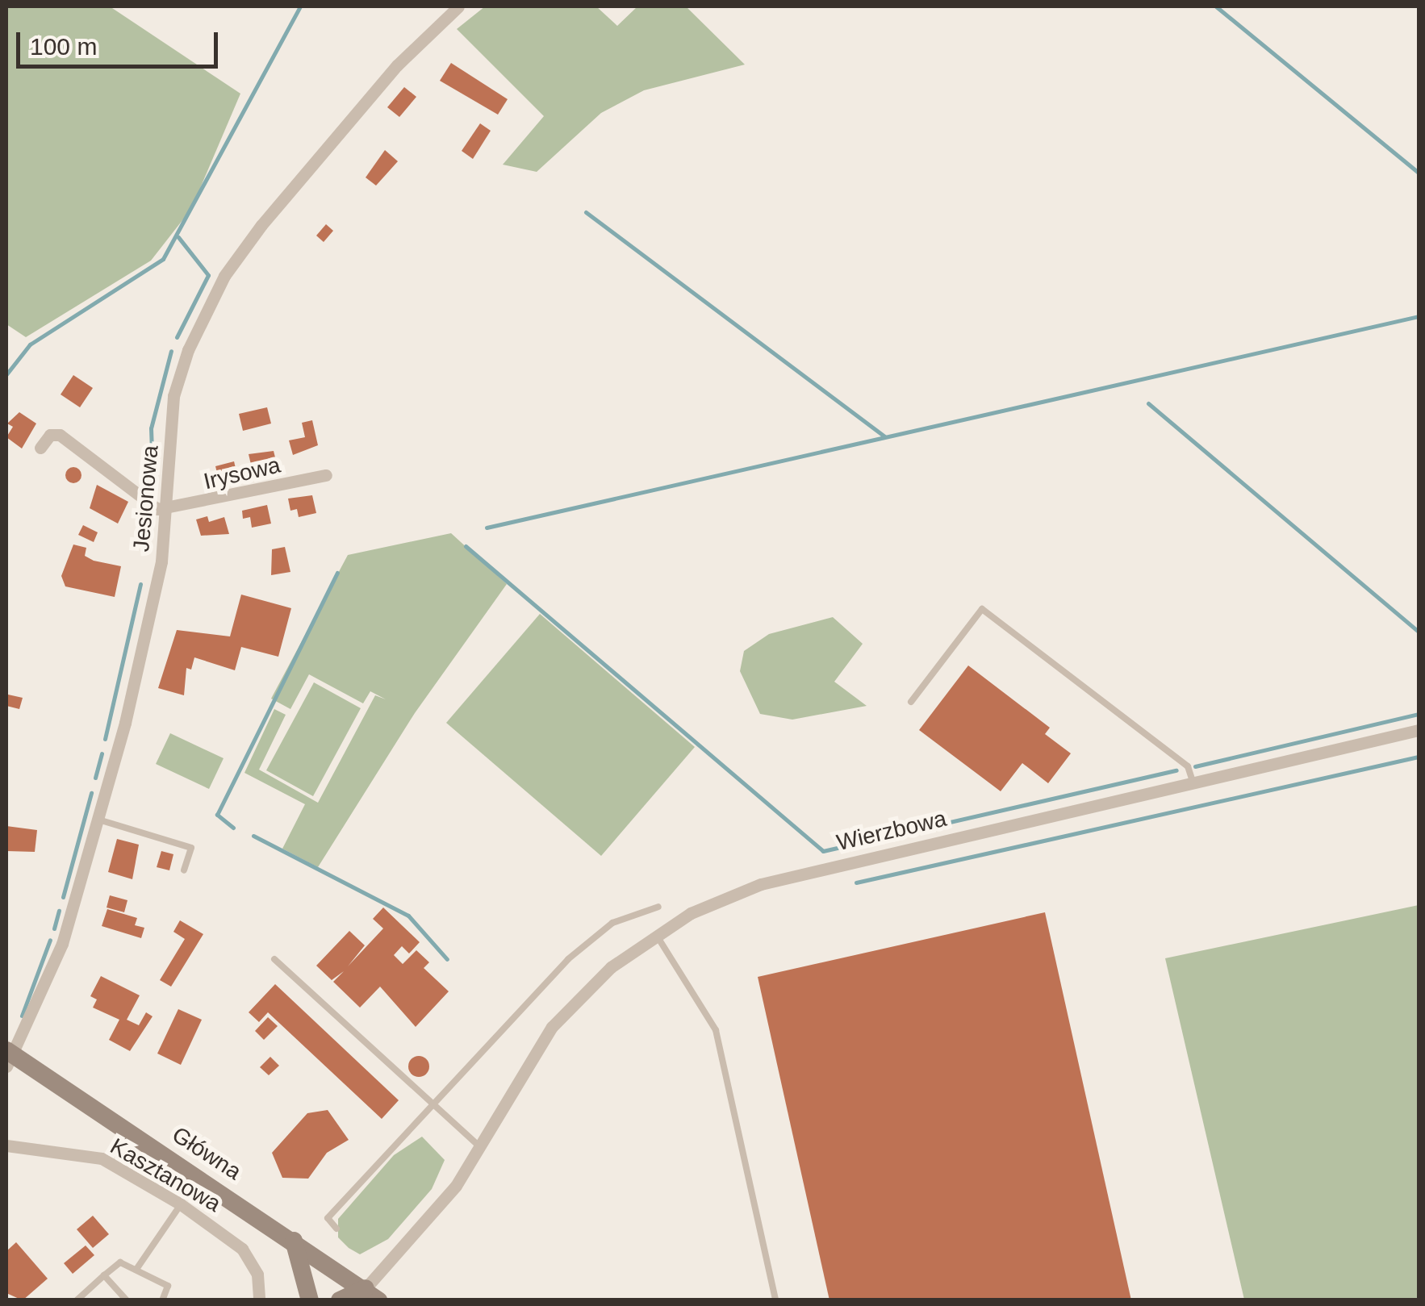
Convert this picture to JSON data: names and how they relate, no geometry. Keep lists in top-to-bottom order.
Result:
{
  "streets": {
    "main road": ["Główna"],
    "street": [
      "Irysowa",
      "Jesionowa",
      "Wierzbowa",
      "Kasztanowa"
    ]
  },
  "crossings": [
    ["Irysowa", "Jesionowa"],
    ["Jesionowa", "Główna"],
    ["Wierzbowa", "Główna"]
  ],
  "scale_bar": "100 m"
}
